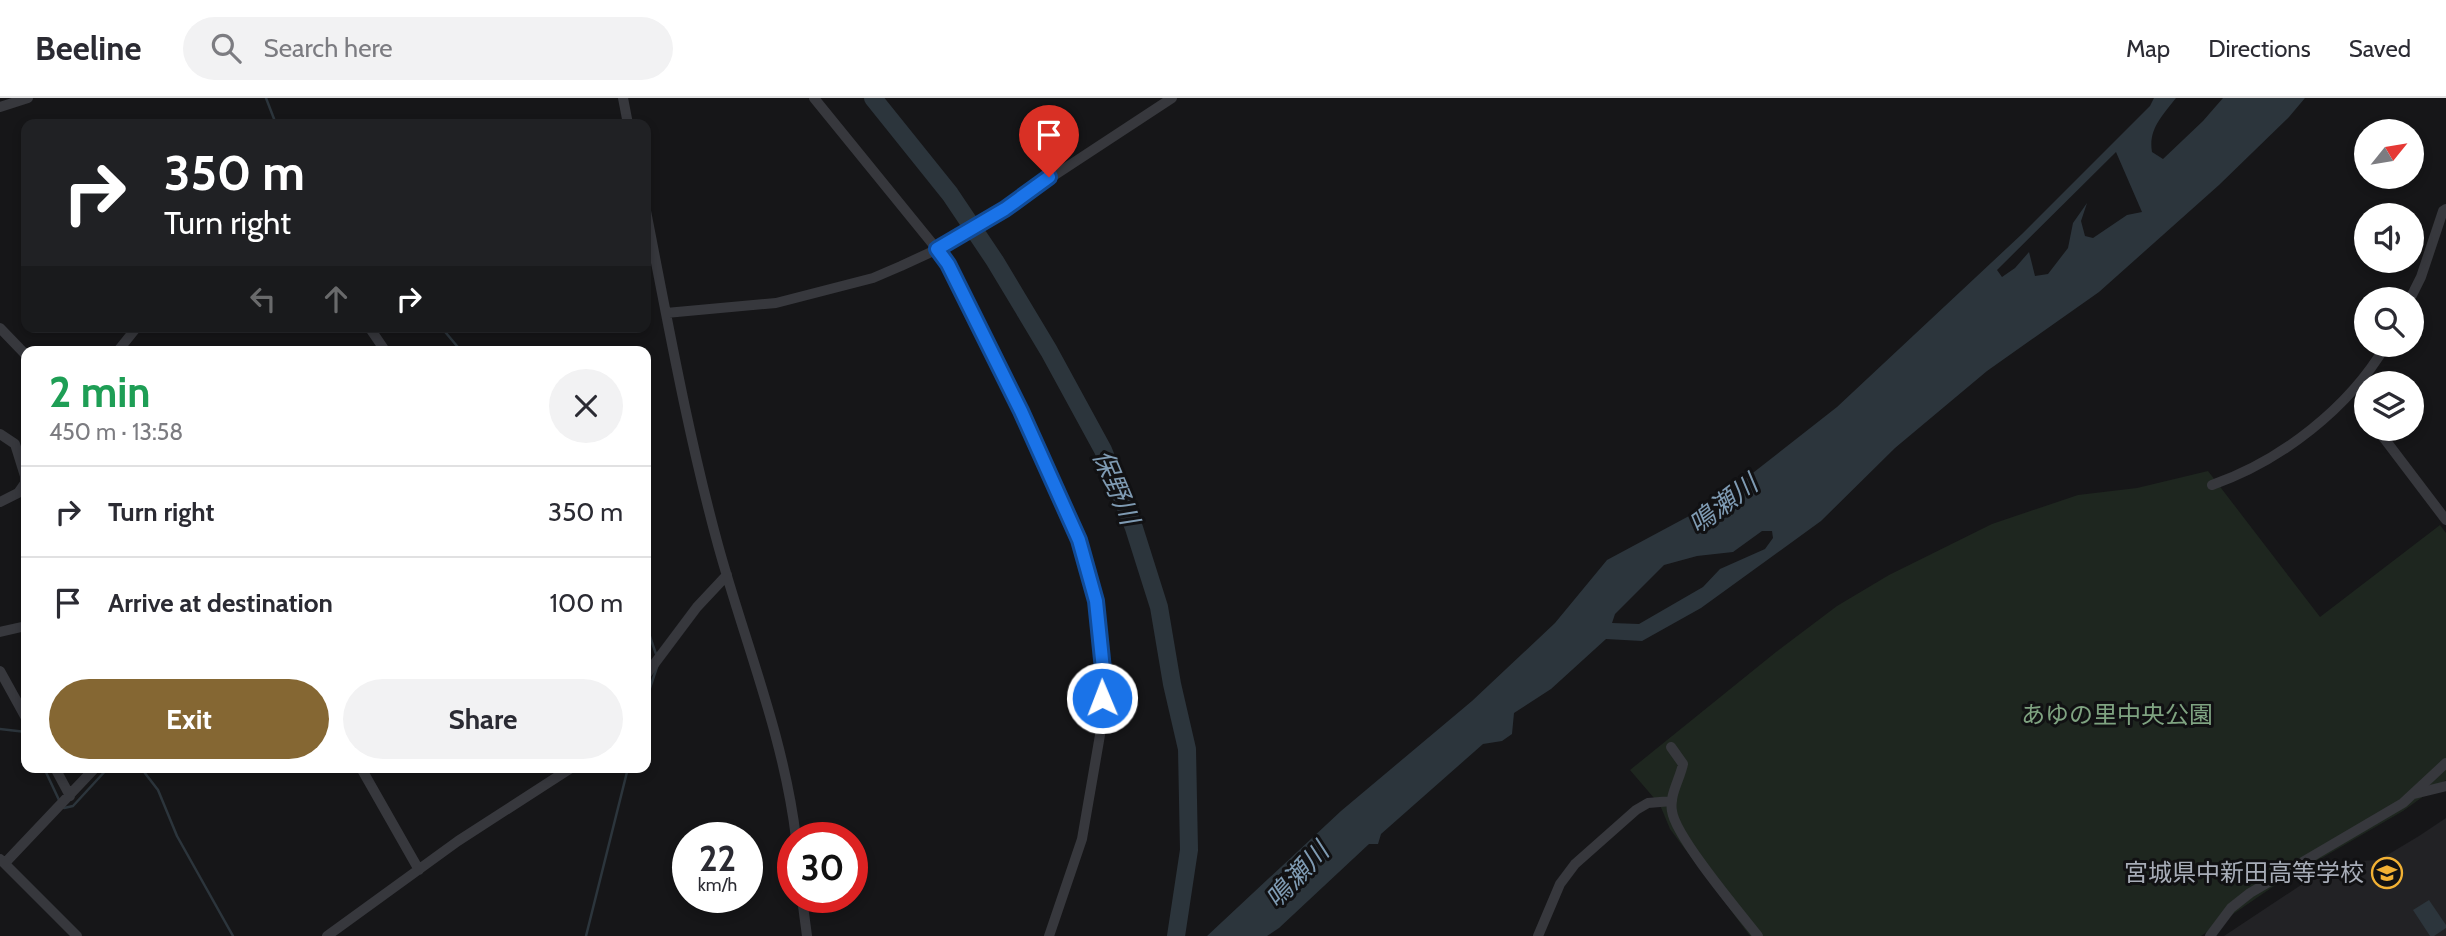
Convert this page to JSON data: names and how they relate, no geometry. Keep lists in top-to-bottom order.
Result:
{
  "water": ["保野川", "鳴瀬川"],
  "parks": ["あゆの里中央公園"],
  "places": {
    "school or university": ["宮城県中新田高等学校"]
  },
  "north": "top right",
  "page": {
    "header": "Beeline",
    "search": "Search here",
    "nav": ["Map", "Directions", "Saved"],
    "turn": ["350 m", "Turn right"],
    "heading": ["2 min", "450 m · 13:58"],
    "list": [
      {
        "name": "Turn right",
        "value": "350 m"
      },
      {
        "name": "Arrive at destination",
        "value": "100 m"
      }
    ],
    "buttons": ["Exit", "Share"],
    "speed": "22 km/h",
    "limit": "30"
  }
}
